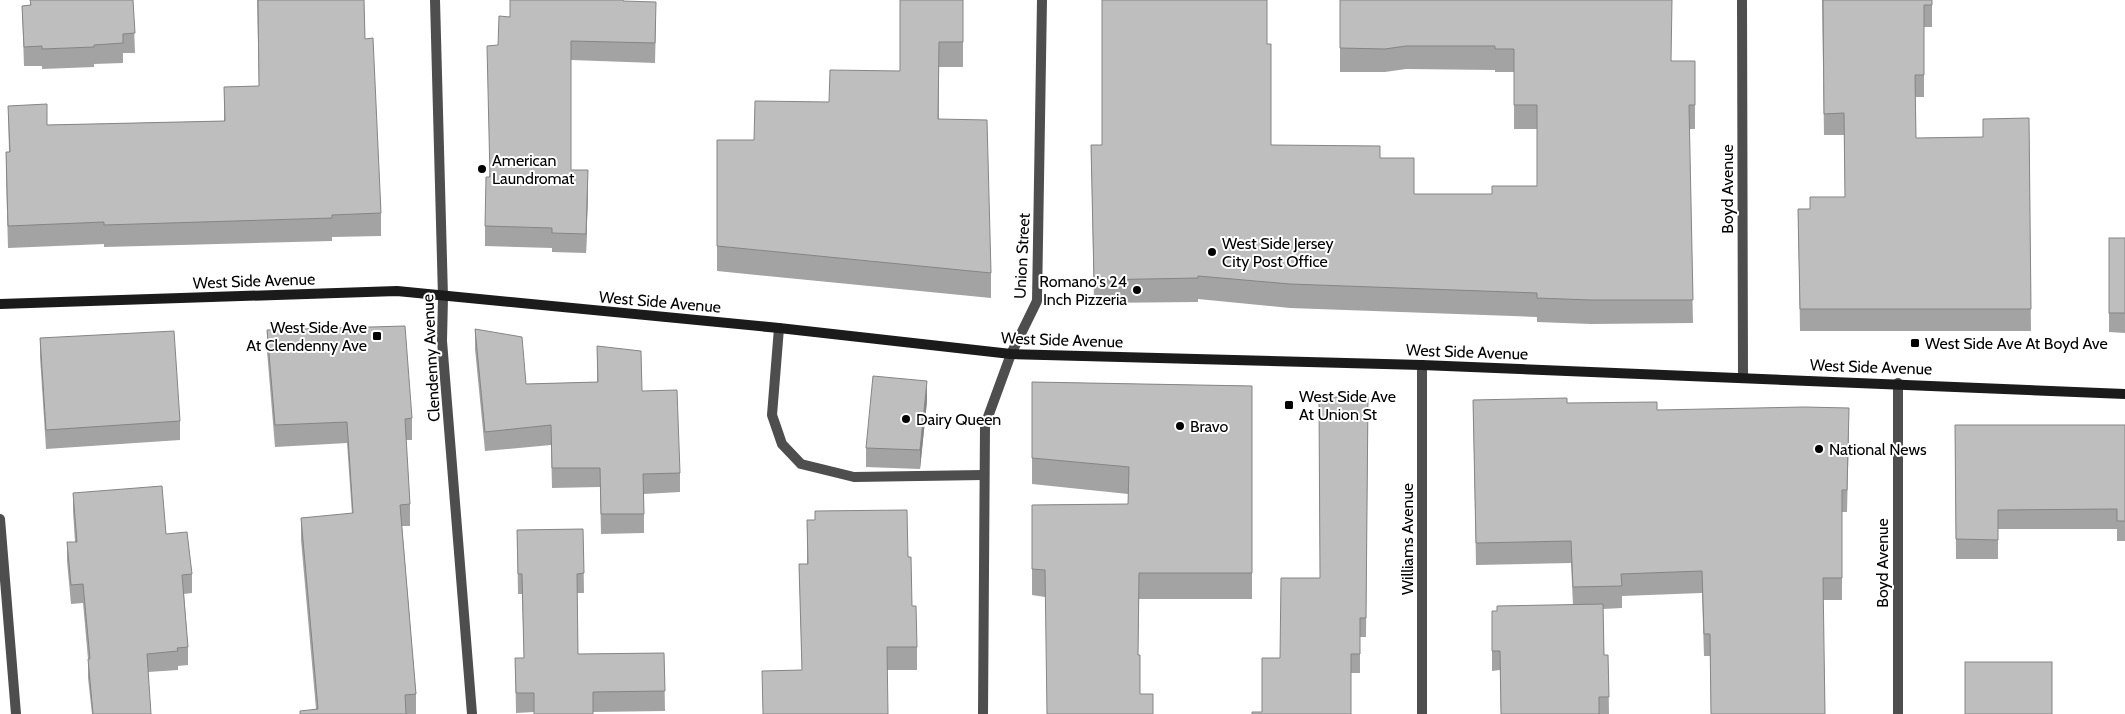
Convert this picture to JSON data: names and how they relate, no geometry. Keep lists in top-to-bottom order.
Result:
{
  "streets": {
    "main road": ["West Side Avenue"],
    "street": [
      "Boyd Avenue",
      "Union Street",
      "Clendenny Avenue",
      "Williams Avenue"
    ]
  },
  "crossings": [
    ["Boyd Avenue", "West Side Avenue"],
    ["Union Street", "West Side Avenue"],
    ["West Side Avenue", "Clendenny Avenue"],
    ["West Side Avenue", "Williams Avenue"]
  ],
  "places": {
    "other": [
      "American Laundromat",
      "West Side Jersey City Post Office",
      "Romano's 24 Inch Pizzeria",
      "Dairy Queen",
      "Bravo",
      "National News"
    ],
    "transit": ["West Side Ave At Clendenny Ave", "West Side Ave At Boyd Ave", "West Side Ave At Union St"]
  }
}
